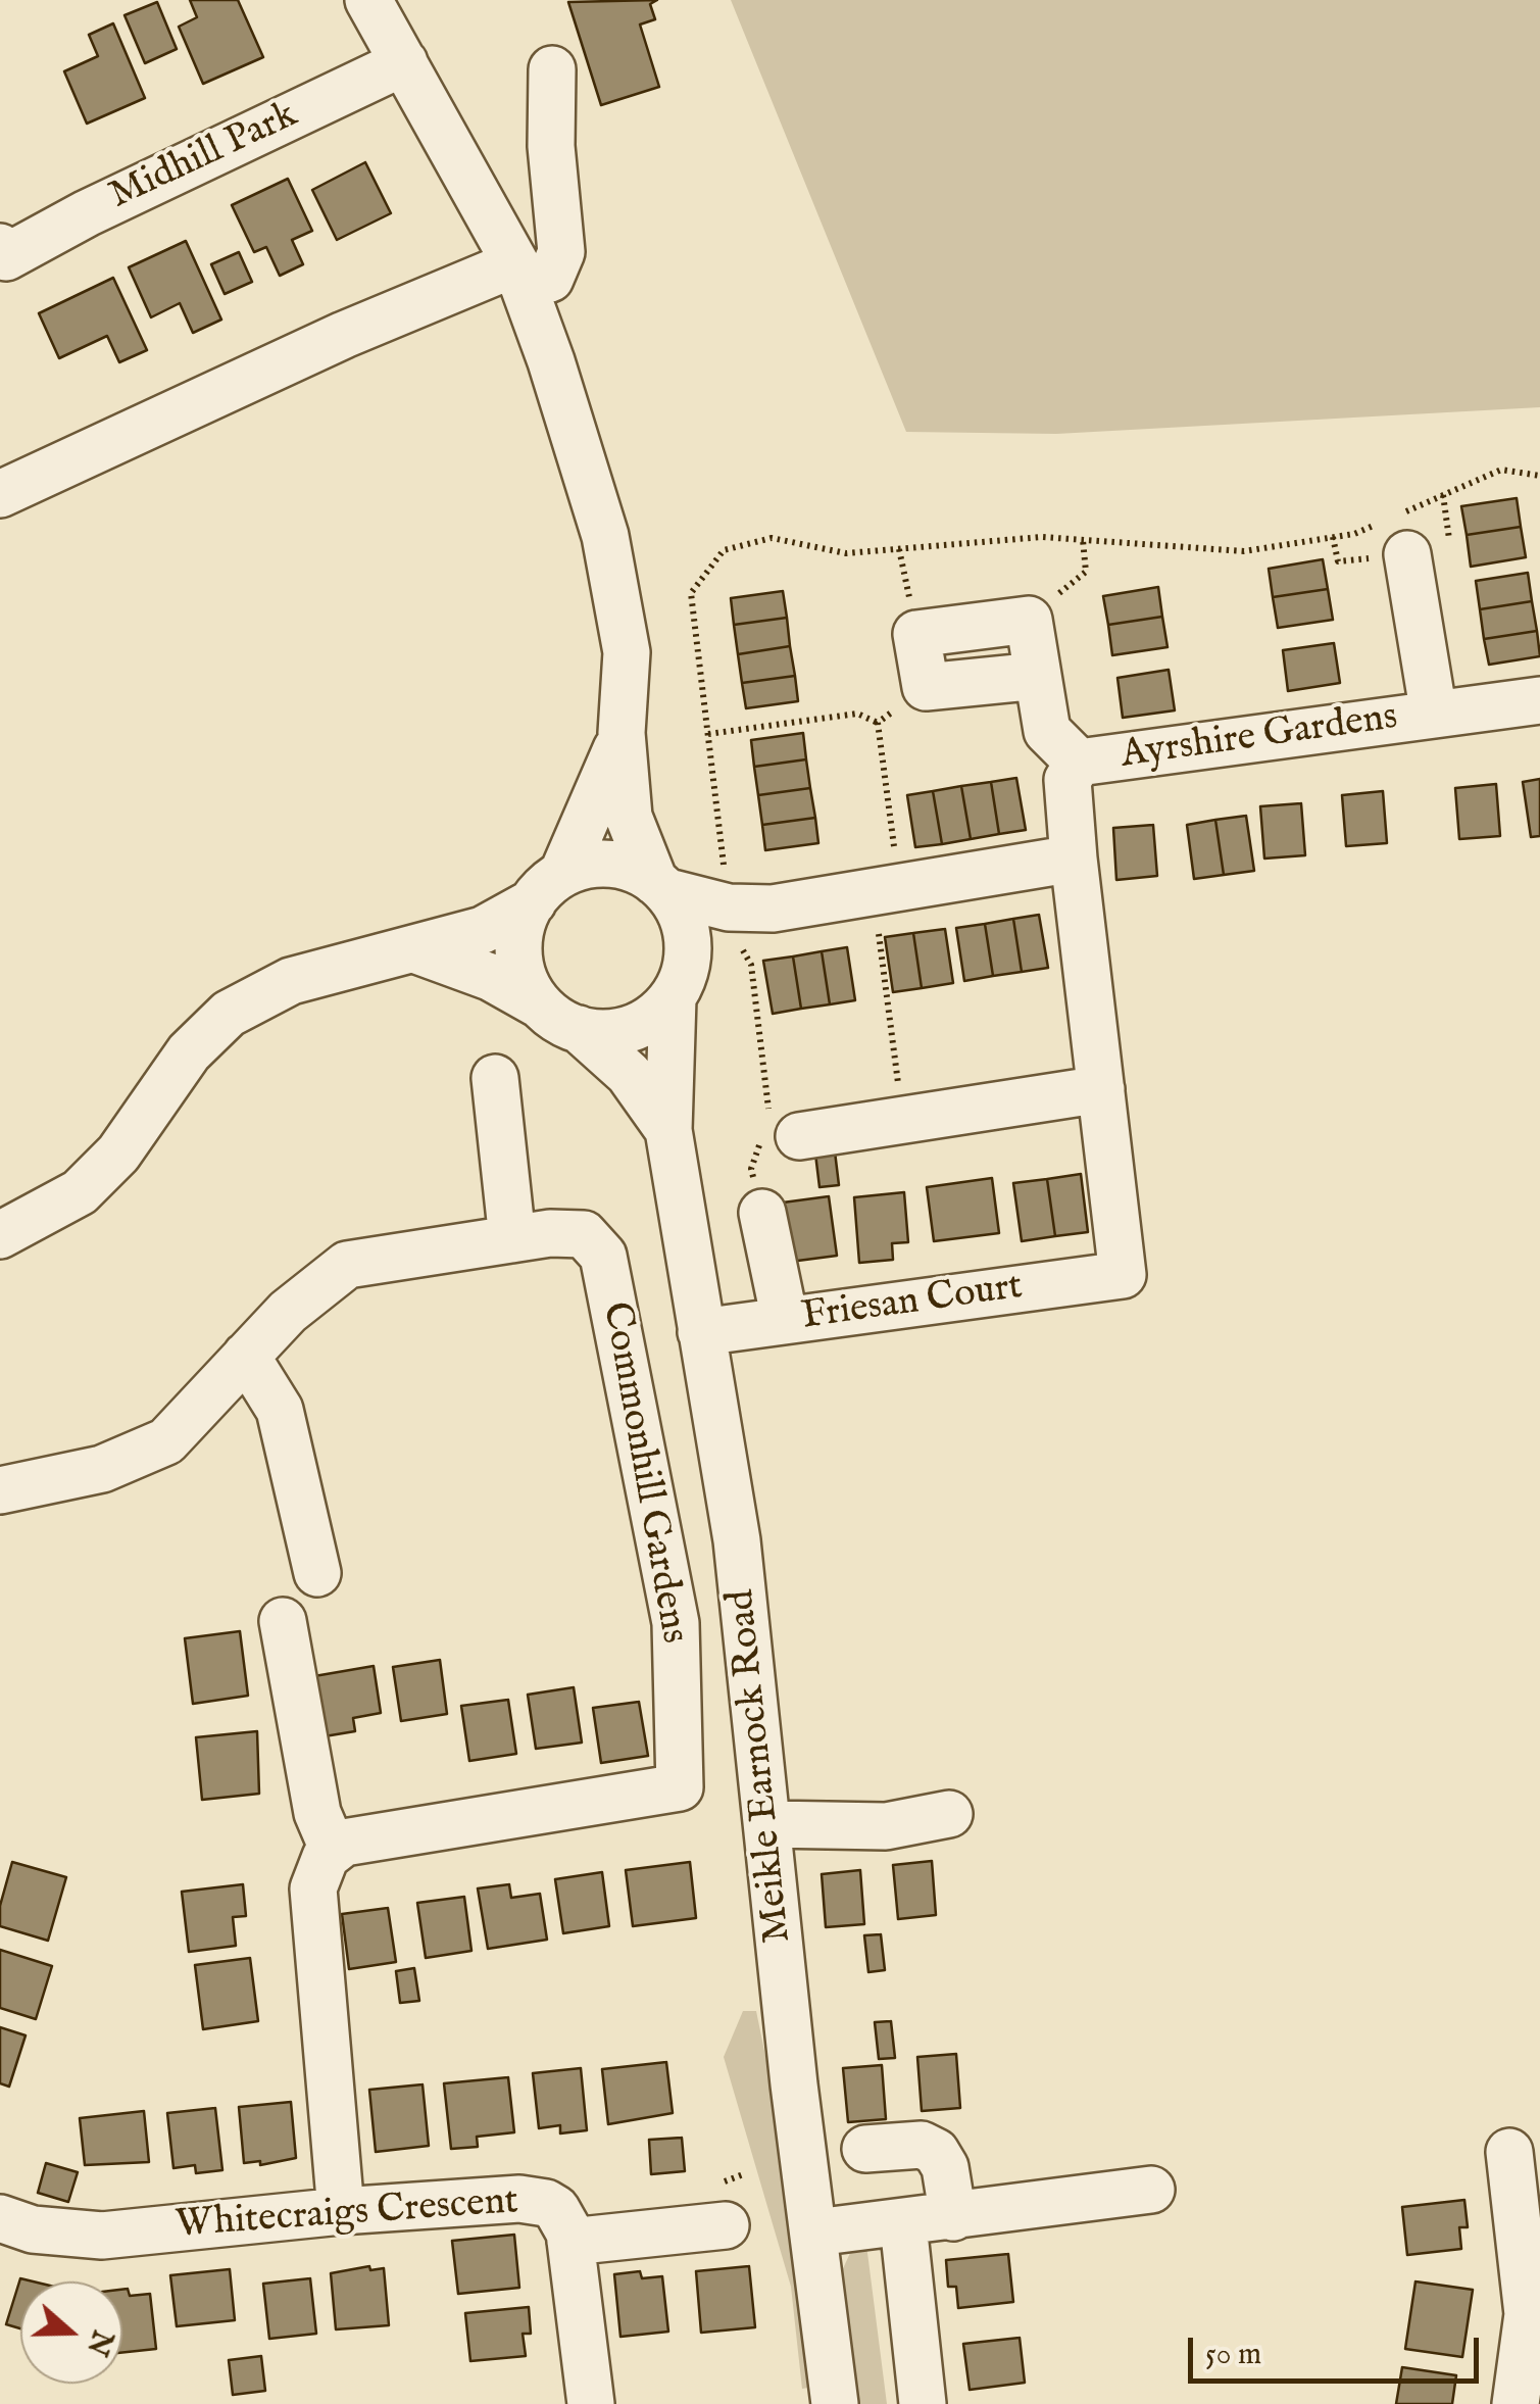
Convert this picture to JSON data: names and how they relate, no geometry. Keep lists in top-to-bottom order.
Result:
{
  "streets": {
    "street": [
      "Midhill Park",
      "Ayrshire Gardens",
      "Friesan Court",
      "Commonhill Gardens",
      "Meikle Earnock Road",
      "Whitecraigs Crescent"
    ]
  },
  "crossings": [
    ["Ayrshire Gardens", "Friesan Court"],
    ["Friesan Court", "Meikle Earnock Road"]
  ],
  "scale_bar": "50 m",
  "north": "right"
}
